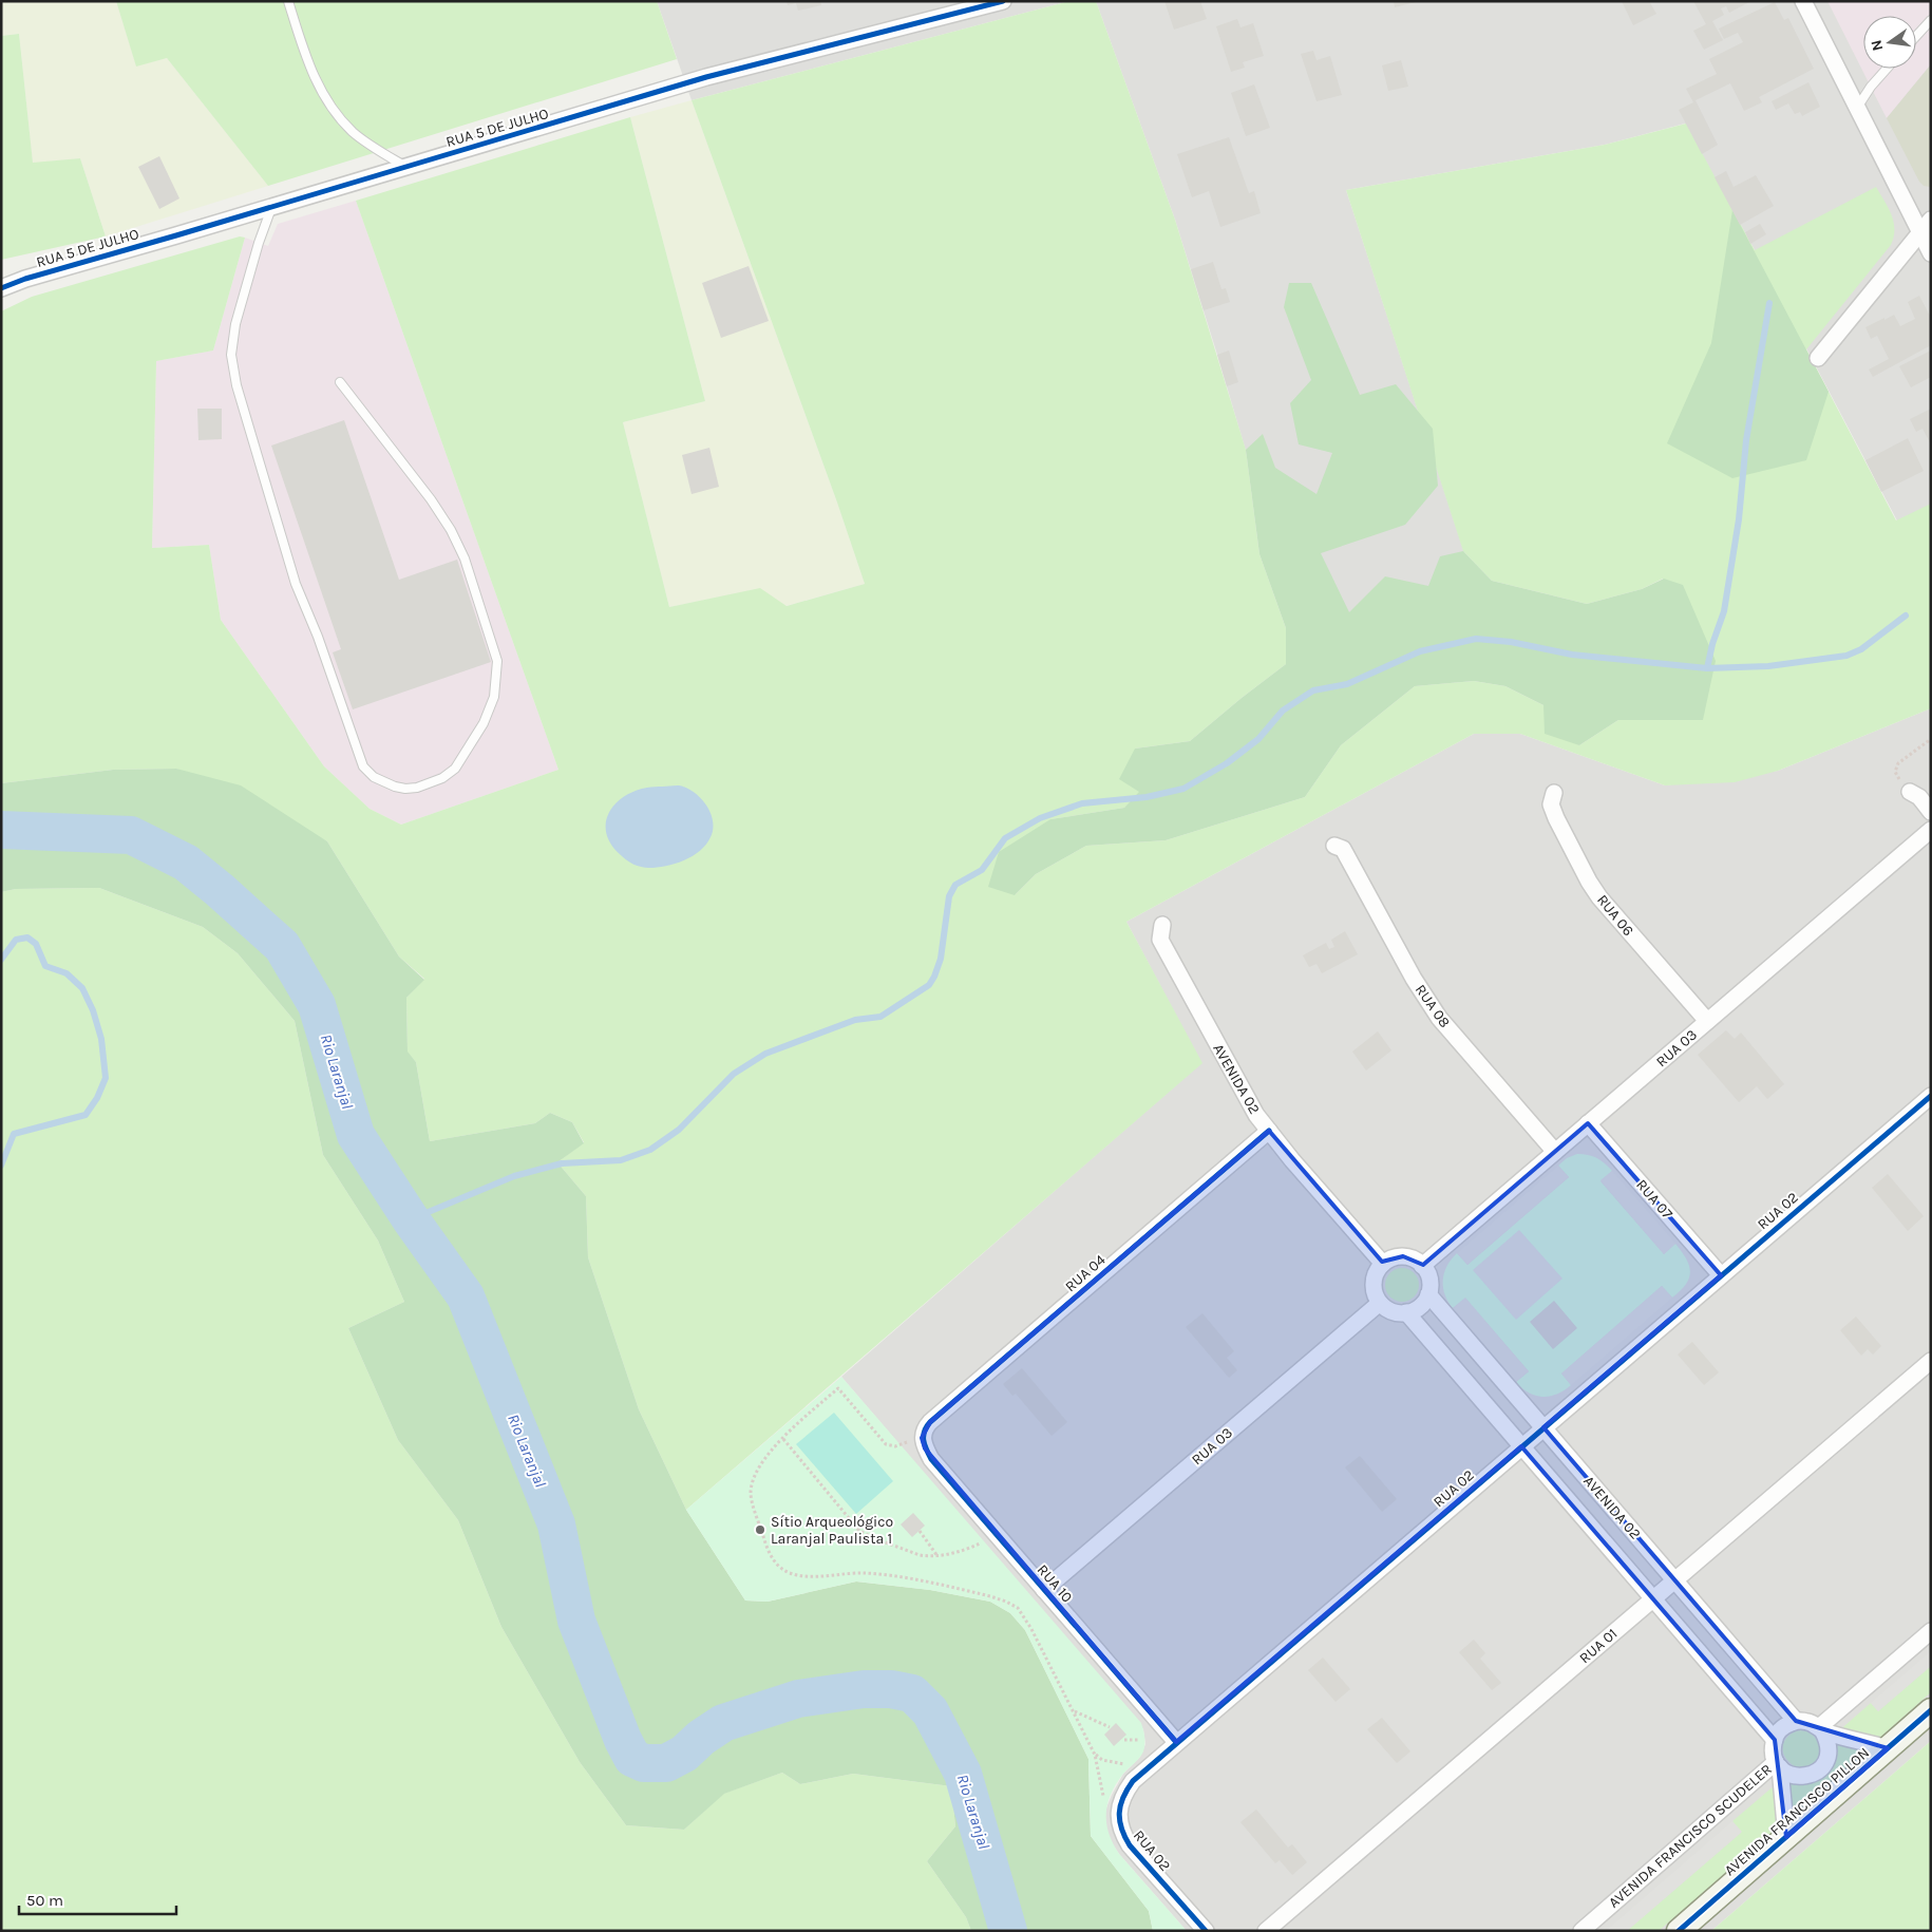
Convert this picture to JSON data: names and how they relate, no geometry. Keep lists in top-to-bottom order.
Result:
{
  "streets": {
    "main road": ["AVENIDA FRANCISCO PILLON"],
    "street": [
      "RUA 5 DE JULHO",
      "RUA 06",
      "RUA 08",
      "RUA 03",
      "AVENIDA 02",
      "RUA 07",
      "RUA 02",
      "RUA 04",
      "RUA 10",
      "RUA 01",
      "AVENIDA FRANCISCO SCUDELER"
    ]
  },
  "crossings": [
    ["RUA 06", "RUA 03"],
    ["RUA 08", "RUA 03"],
    ["RUA 03", "AVENIDA 02"],
    ["RUA 03", "RUA 07"],
    ["RUA 03", "RUA 10"],
    ["AVENIDA 02", "RUA 02"],
    ["AVENIDA 02", "RUA 04"],
    ["AVENIDA 02", "RUA 01"],
    ["AVENIDA 02", "AVENIDA FRANCISCO SCUDELER"],
    ["RUA 07", "RUA 02"],
    ["RUA 02", "RUA 10"],
    ["RUA 04", "RUA 10"]
  ],
  "water": ["Rio Laranjal"],
  "places": ["Sítio Arqueológico Laranjal Paulista 1"],
  "scale_bar": "50 m",
  "north": "left"
}
